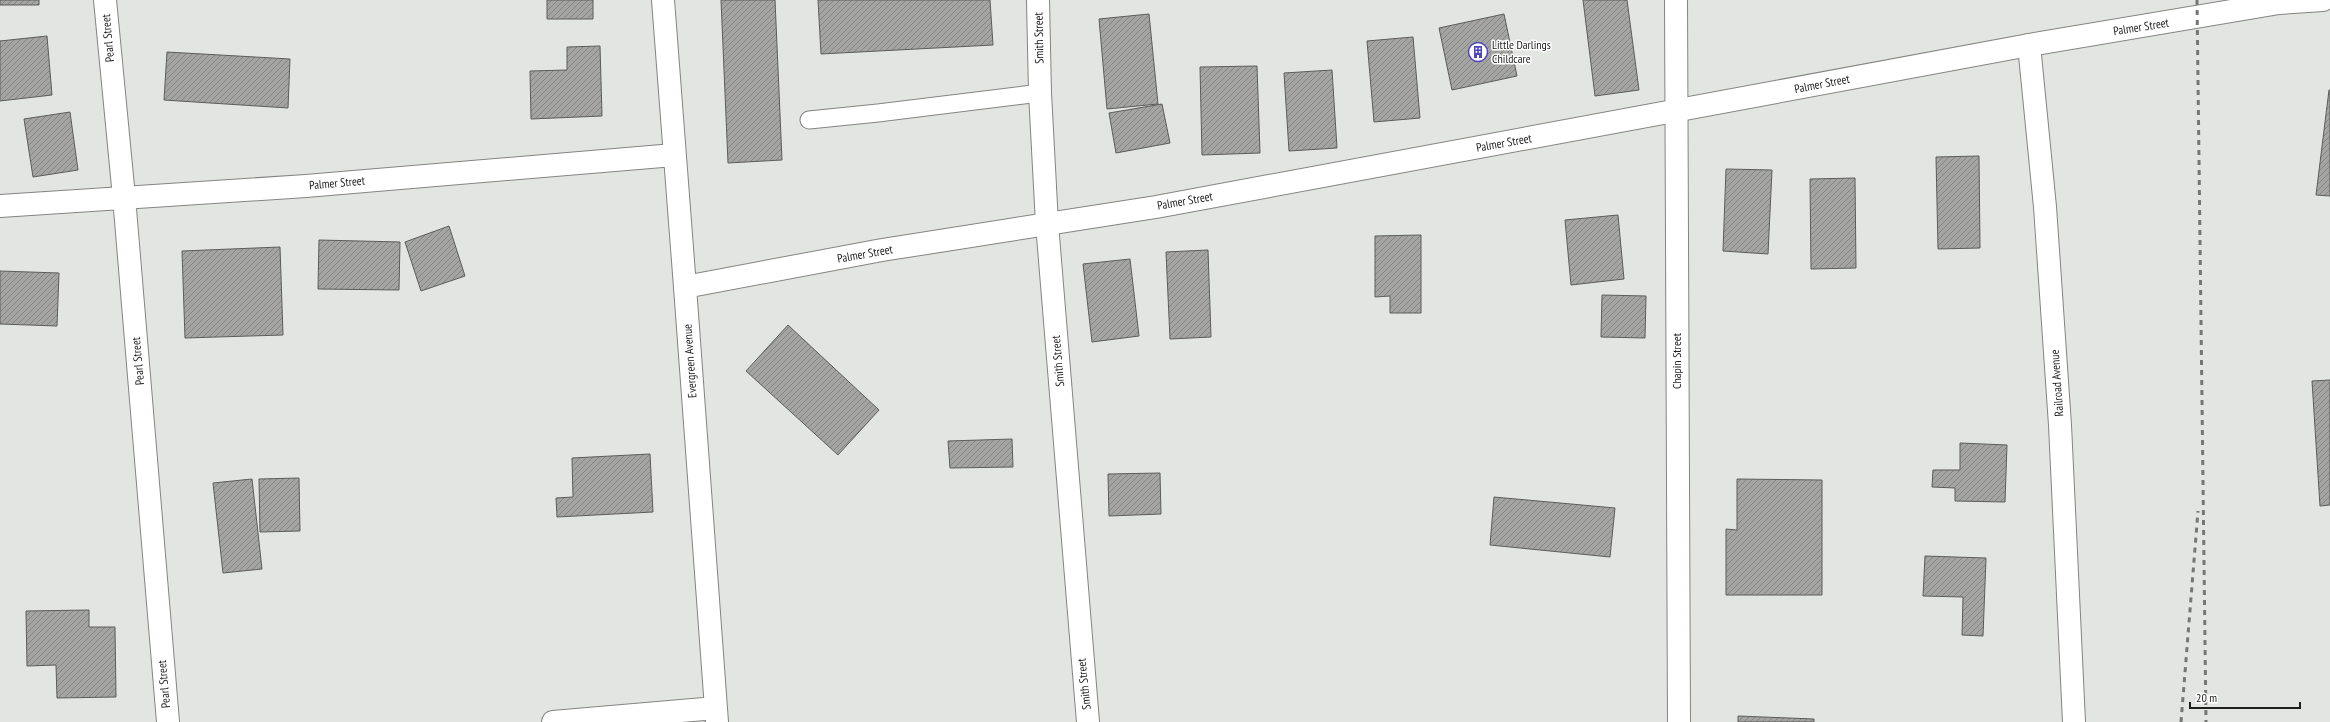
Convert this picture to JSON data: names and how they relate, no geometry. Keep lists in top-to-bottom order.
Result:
{
  "streets": {
    "street": [
      "Palmer Street",
      "Pearl Street",
      "Smith Street",
      "Evergreen Avenue",
      "Chapin Street",
      "Railroad Avenue"
    ]
  },
  "crossings": [
    ["Palmer Street", "Pearl Street"],
    ["Palmer Street", "Smith Street"],
    ["Palmer Street", "Evergreen Avenue"],
    ["Palmer Street", "Chapin Street"],
    ["Palmer Street", "Railroad Avenue"]
  ],
  "places": {
    "building": ["Little Darlings Childcare"]
  },
  "scale_bar": "20 m"
}
